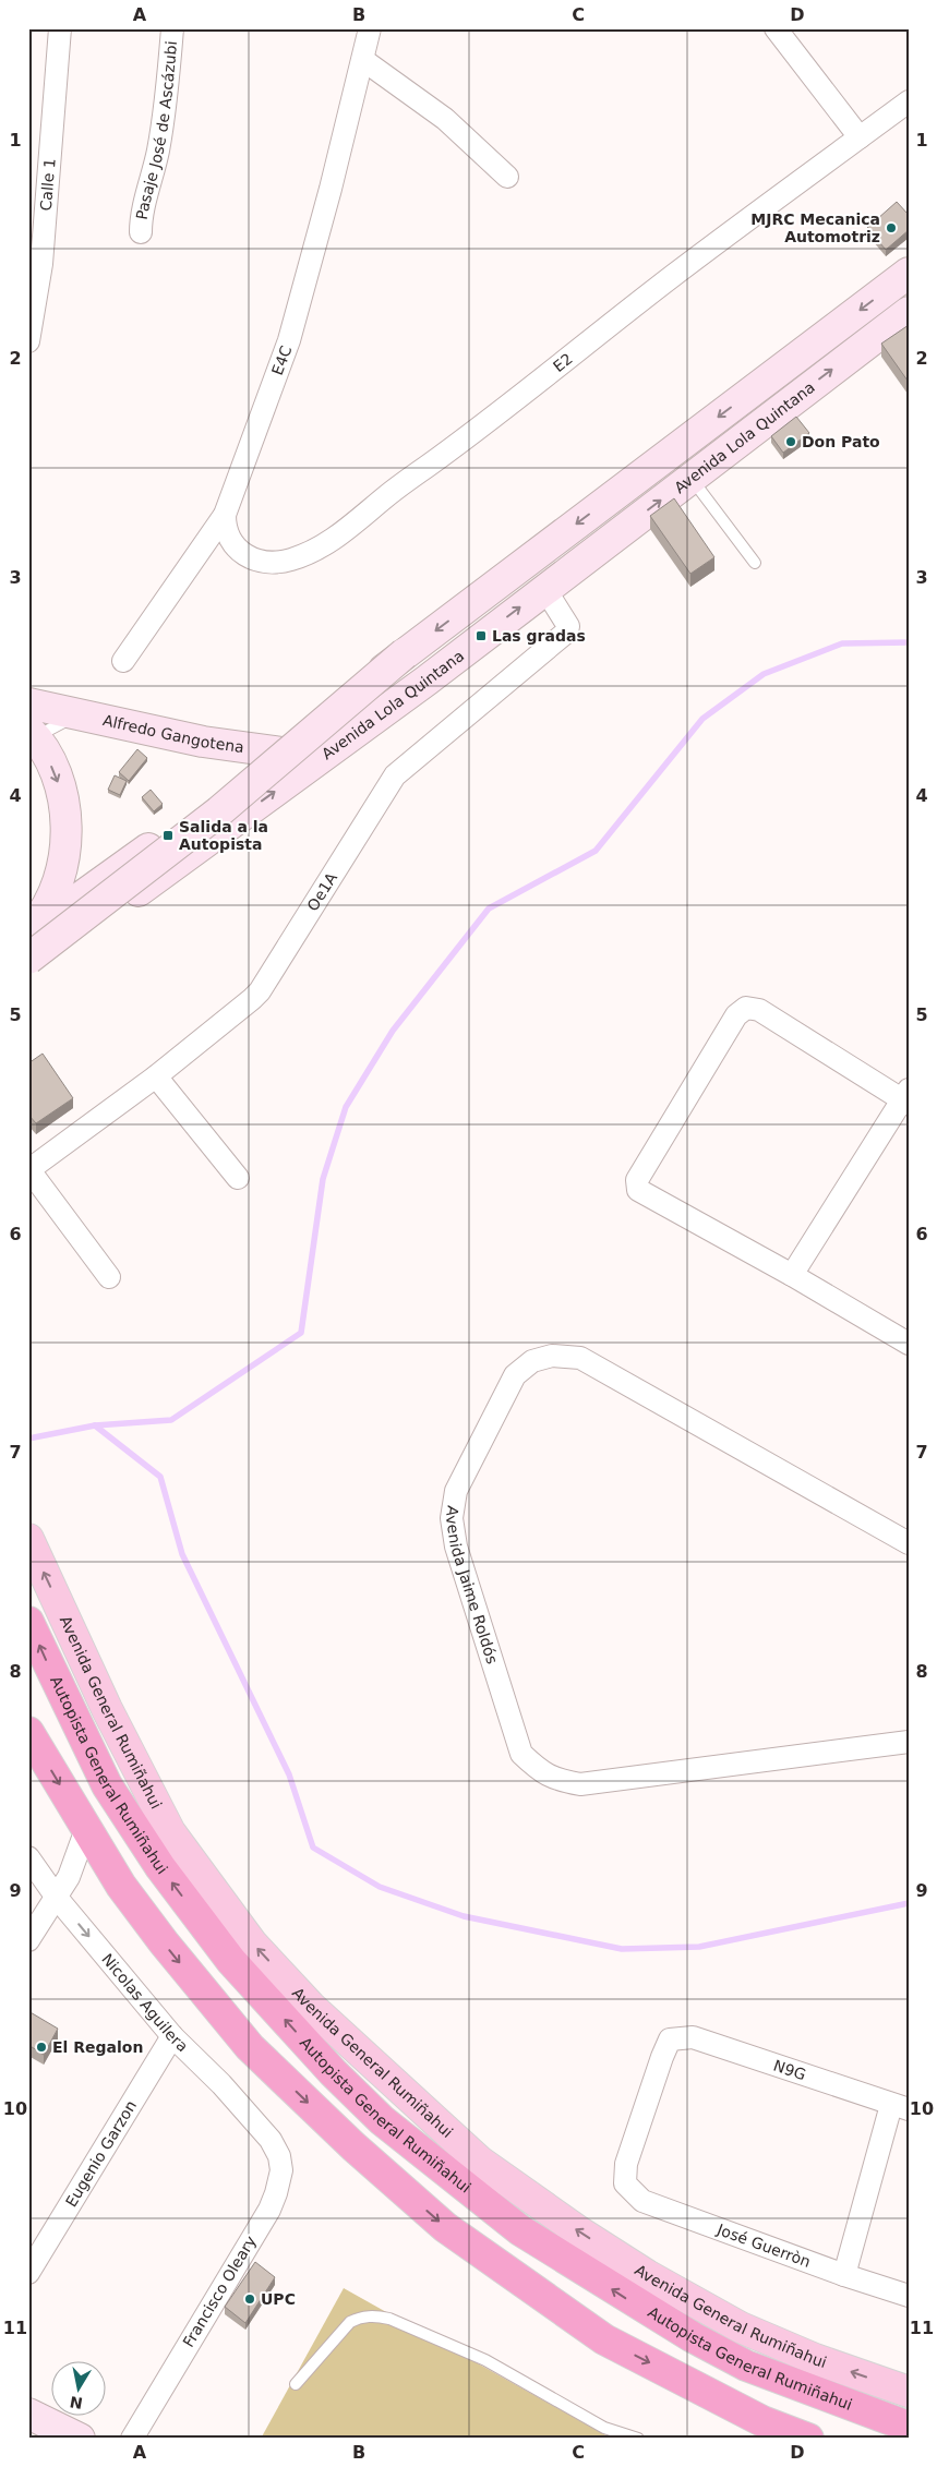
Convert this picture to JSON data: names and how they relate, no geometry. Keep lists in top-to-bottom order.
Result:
{
  "streets": {
    "highway": ["Autopista General Rumiñahui"],
    "main road": ["Avenida Lola Quintana", "Alfredo Gangotena", "Avenida General Rumiñahui"],
    "street": [
      "Pasaje José de Ascázubi",
      "Calle 1",
      "E4C",
      "E2",
      "Oe1A",
      "Avenida Jaime Roldós",
      "Nicolas Aguilera",
      "N9G",
      "Eugenio Garzon",
      "José Guerròn",
      "Francisco Oleary"
    ]
  },
  "crossings": [
    ["E4C", "E2"],
    ["Avenida Lola Quintana", "Alfredo Gangotena"],
    ["Avenida Lola Quintana", "Oe1A"],
    ["Nicolas Aguilera", "Eugenio Garzon"],
    ["Nicolas Aguilera", "Francisco Oleary"],
    ["N9G", "José Guerròn"]
  ],
  "one_way": ["Avenida General Rumiñahui", "Nicolas Aguilera"],
  "places": {
    "other": [
      "MJRC Mecanica Automotriz",
      "Don Pato",
      "El Regalon",
      "UPC"
    ],
    "transit": ["Las gradas", "Salida a la Autopista"]
  },
  "north": "bottom",
  "grid": {
    "columns": [
      "A",
      "B",
      "C",
      "D"
    ],
    "rows": [
      "1",
      "2",
      "3",
      "4",
      "5",
      "6",
      "7",
      "8",
      "9",
      "10",
      "11"
    ]
  }
}
